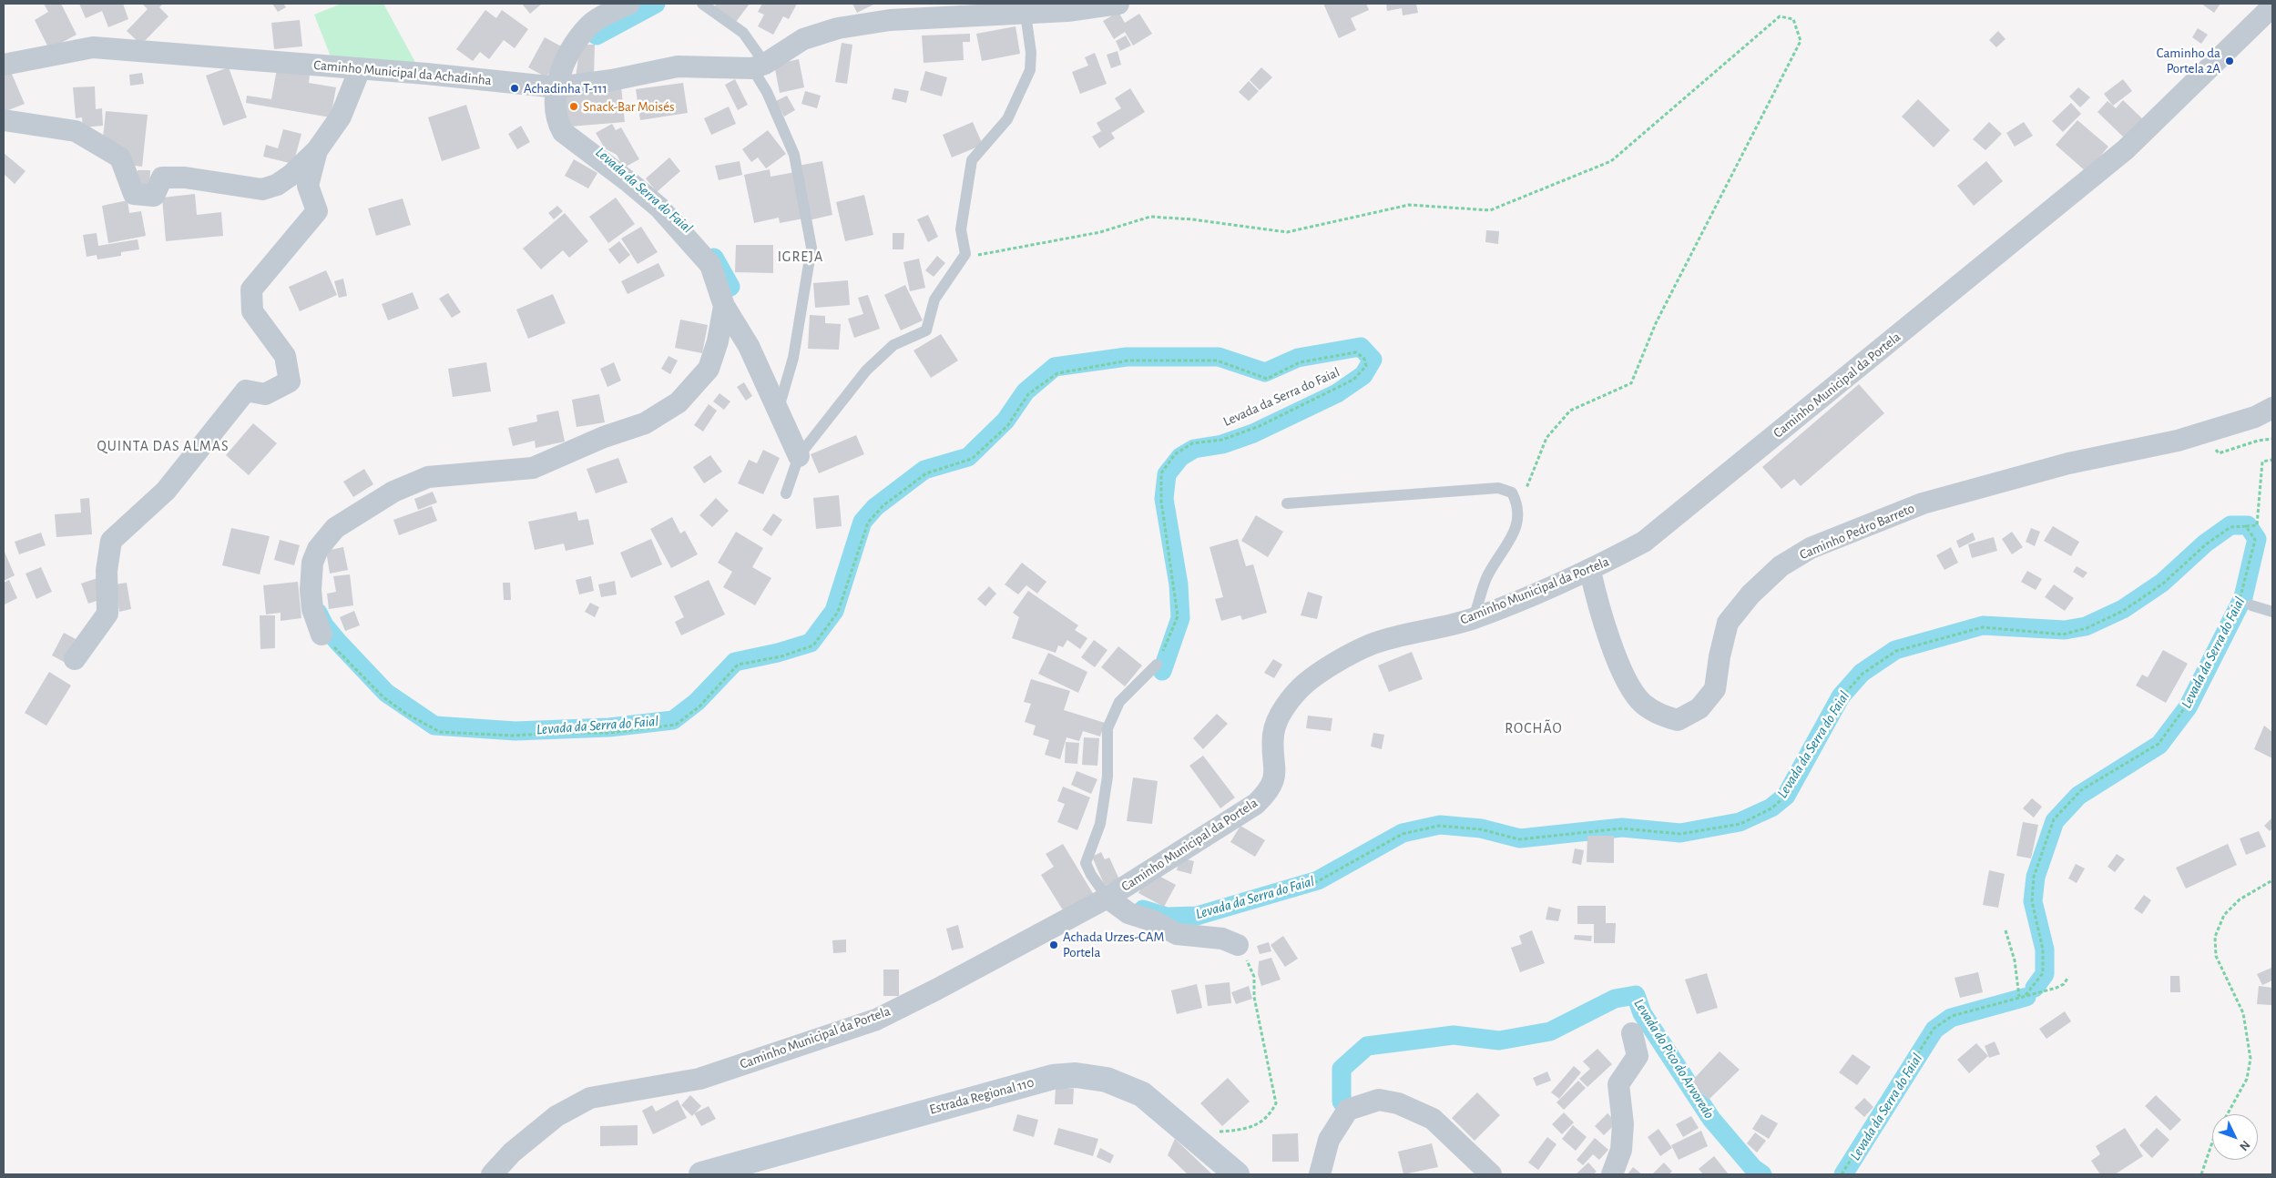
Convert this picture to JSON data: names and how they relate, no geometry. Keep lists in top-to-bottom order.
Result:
{
  "streets": {
    "main road": ["Estrada Regional 110"],
    "street": ["Caminho Municipal da Achadinha", "Caminho Municipal da Portela", "Caminho Pedro Barreto"],
    "path": ["Levada da Serra do Faial"]
  },
  "crossings": [
    ["Caminho Municipal da Portela", "Caminho Pedro Barreto"]
  ],
  "districts": ["IGREJA", "QUINTA DAS ALMAS", "ROCHÃO"],
  "water": ["Levada da Serra do Faial", "Levada do Pico do Arvoredo"],
  "places": [
    "Caminho da Portela 2A",
    "Achadinha T-111",
    "Snack-Bar Moisés",
    "Achada Urzes-CAM Portela"
  ],
  "north": "bottom right"
}
